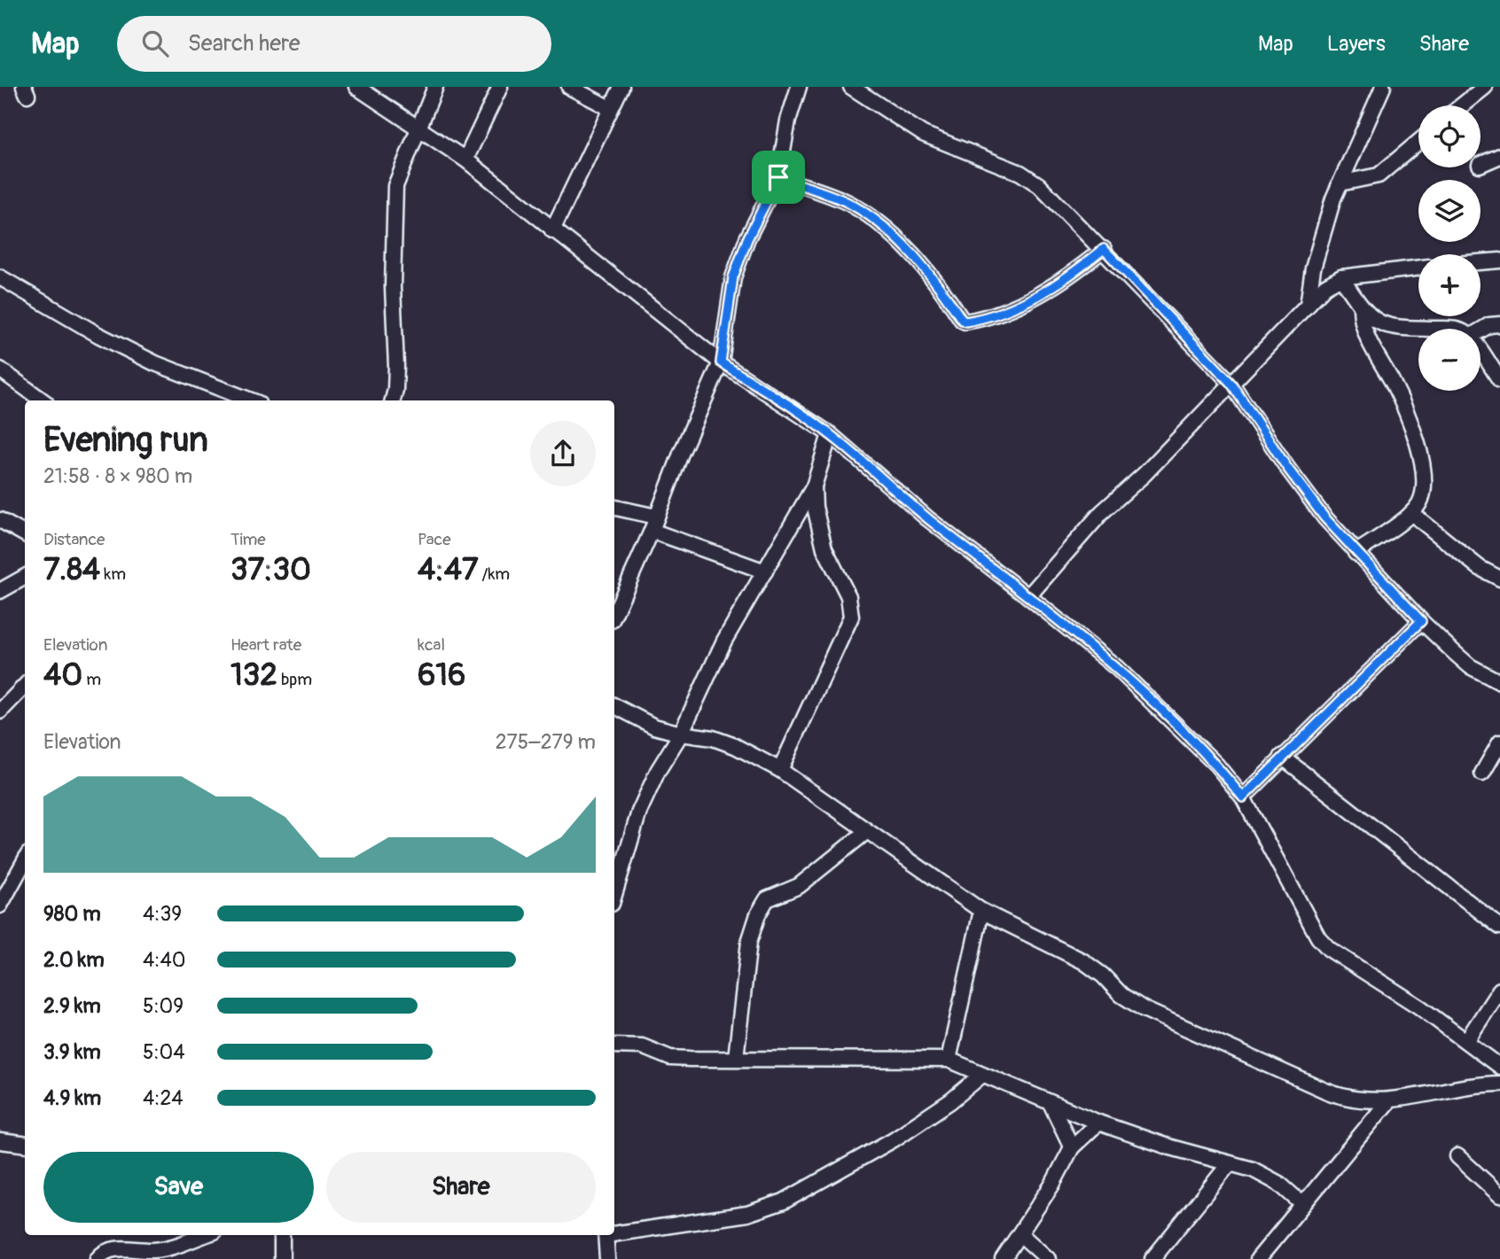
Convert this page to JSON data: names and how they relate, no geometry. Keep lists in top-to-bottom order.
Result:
{
  "page": {
    "header": "Map",
    "search": "Search here",
    "nav": ["Map", "Layers", "Share"],
    "map_buttons": ["+", "−"],
    "heading": ["Evening run", "21:58 · 8 × 980 m"],
    "stats": [
      ["Distance", "7.84 km"],
      ["Time", "37:30"],
      ["Pace", "4:47 /km"],
      ["Elevation", "40 m"],
      ["Heart rate", "132 bpm"],
      ["kcal", "616"]
    ],
    "chart": ["Elevation", "275–279 m"],
    "list": [
      {
        "name": "980 m",
        "note": "4:39"
      },
      {
        "name": "2.0 km",
        "note": "4:40"
      },
      {
        "name": "2.9 km",
        "note": "5:09"
      },
      {
        "name": "3.9 km",
        "note": "5:04"
      },
      {
        "name": "4.9 km",
        "note": "4:24"
      }
    ],
    "buttons": ["Save", "Share"]
  }
}
